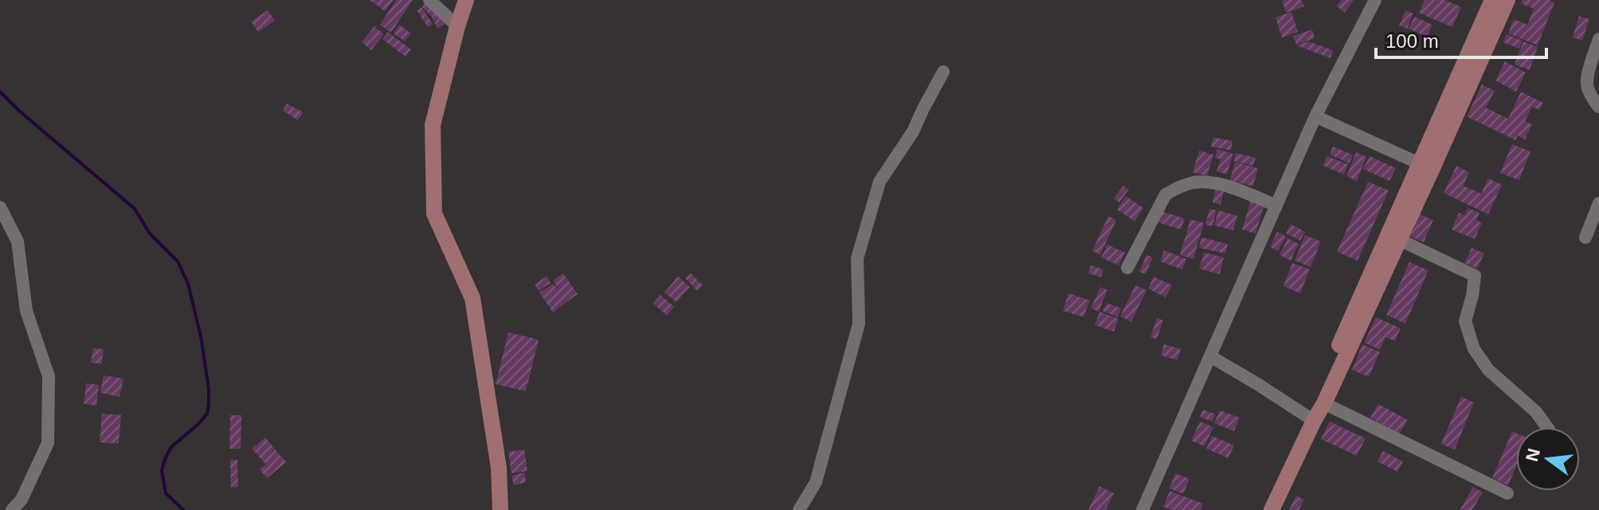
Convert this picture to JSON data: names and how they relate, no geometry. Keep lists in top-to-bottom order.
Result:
{
  "scale_bar": "100 m",
  "north": "left"
}
